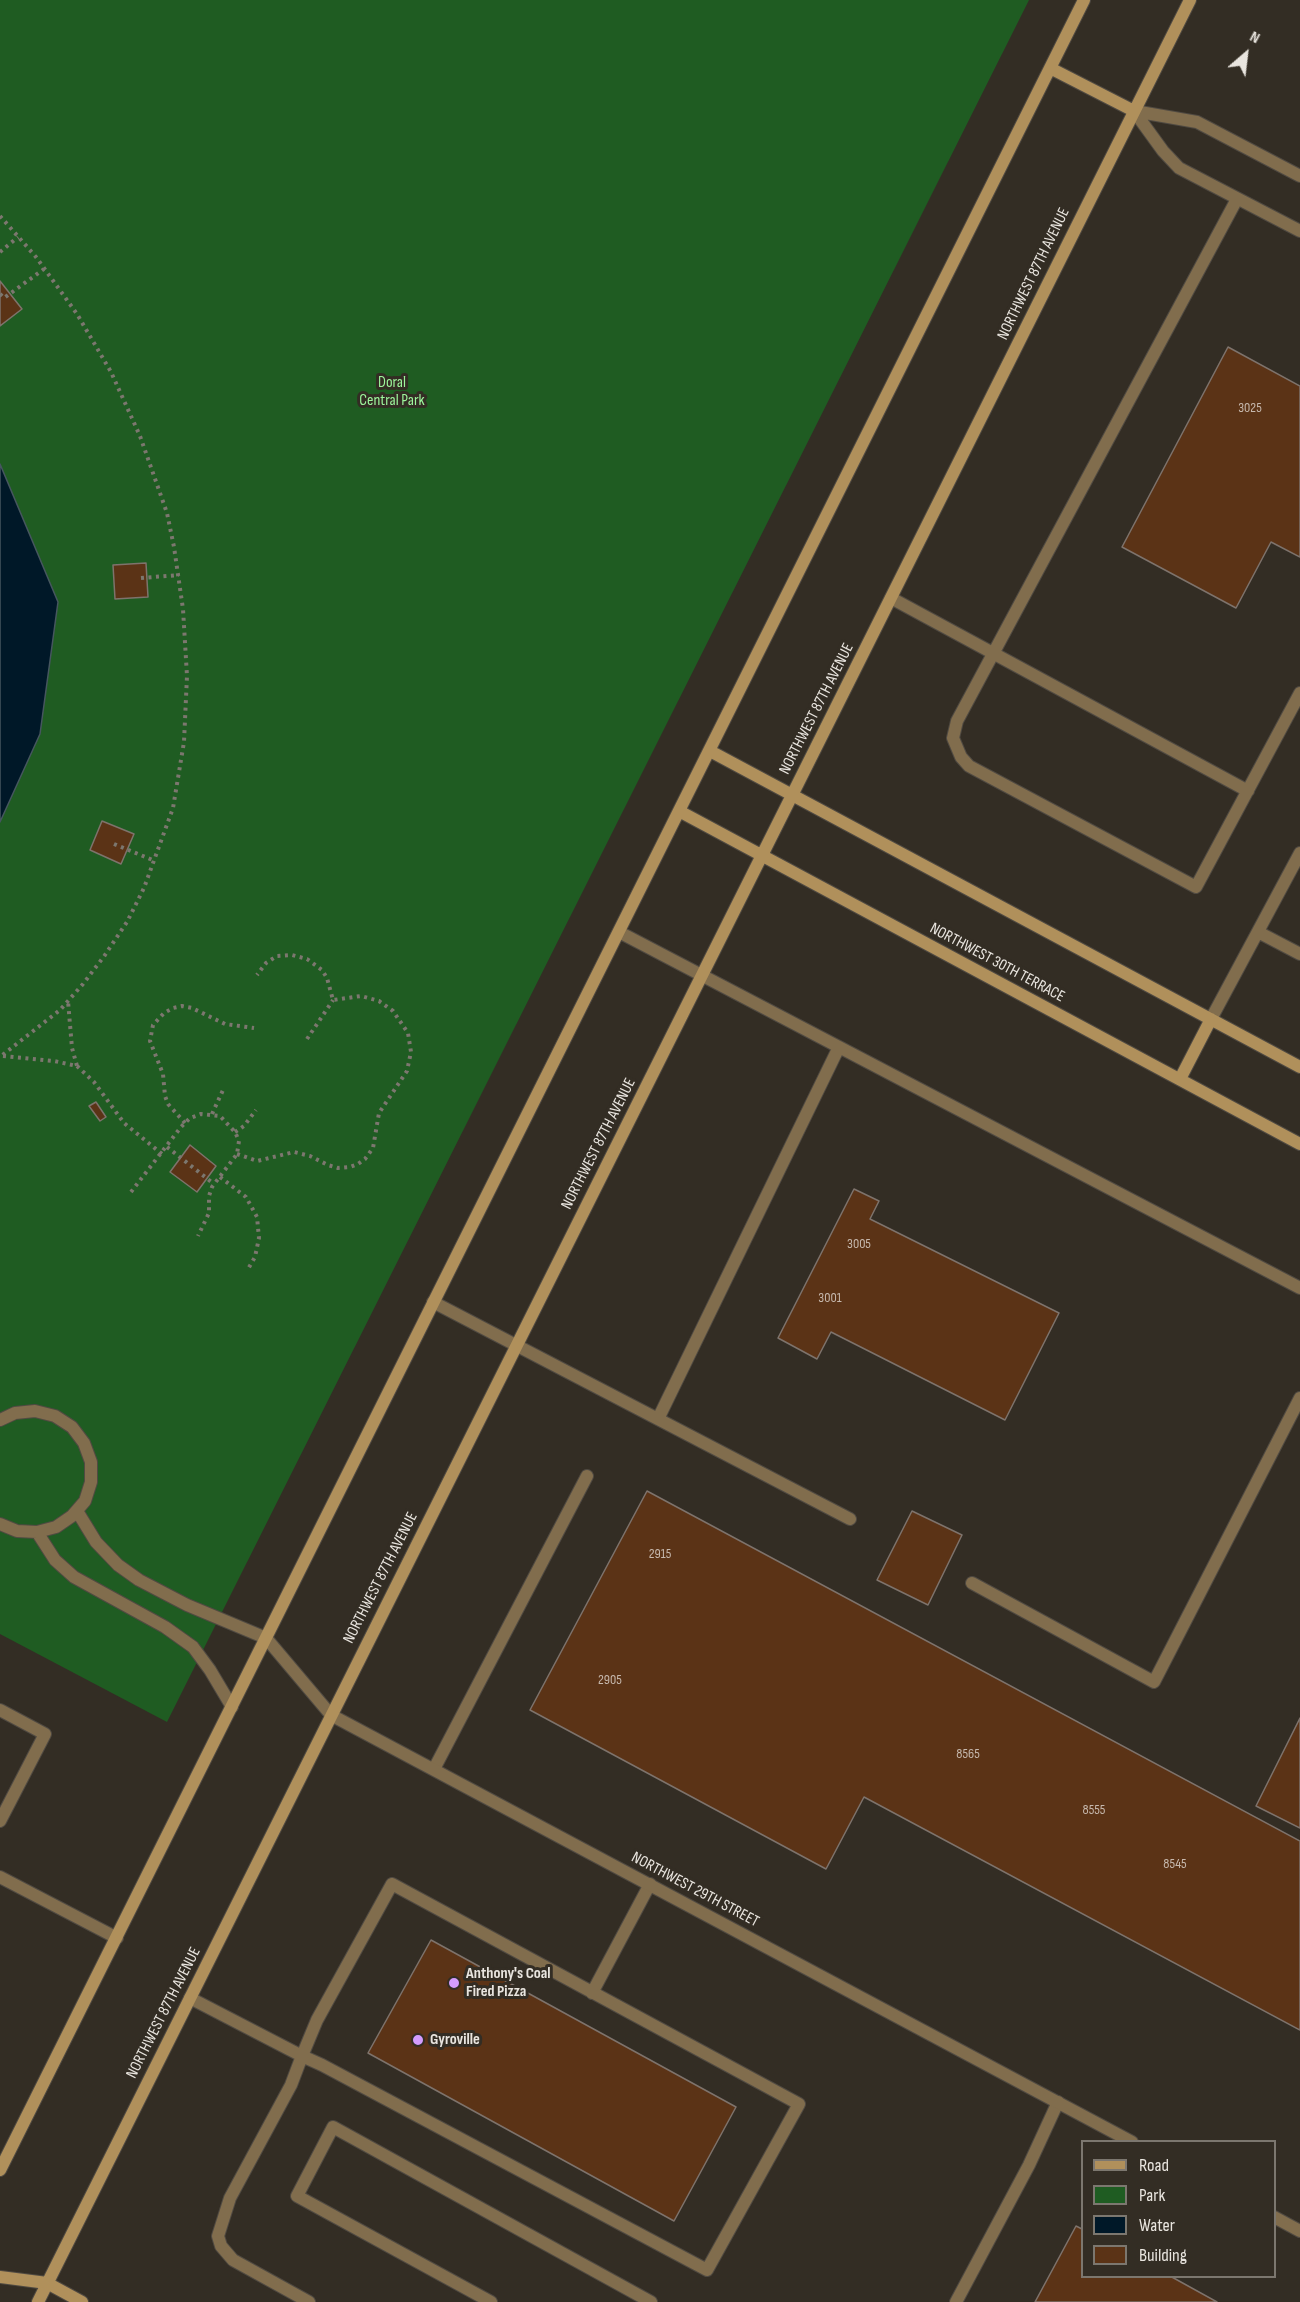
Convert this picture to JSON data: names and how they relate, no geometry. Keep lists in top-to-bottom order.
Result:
{
  "streets": {
    "main road": ["NORTHWEST 87TH AVENUE", "NORTHWEST 30TH TERRACE"],
    "street": ["NORTHWEST 29TH STREET"]
  },
  "crossings": [
    ["NORTHWEST 87TH AVENUE", "NORTHWEST 30TH TERRACE"],
    ["NORTHWEST 87TH AVENUE", "NORTHWEST 29TH STREET"]
  ],
  "parks": ["Doral Central Park"],
  "places": ["Anthony's Coal Fired Pizza", "Gyroville"],
  "house_numbers": [
    "3025",
    "3005",
    "3001",
    "2915",
    "2905",
    "8565",
    "8555",
    "8545"
  ],
  "legend": [
    "Road",
    "Park",
    "Water",
    "Building"
  ],
  "north": "top right"
}
